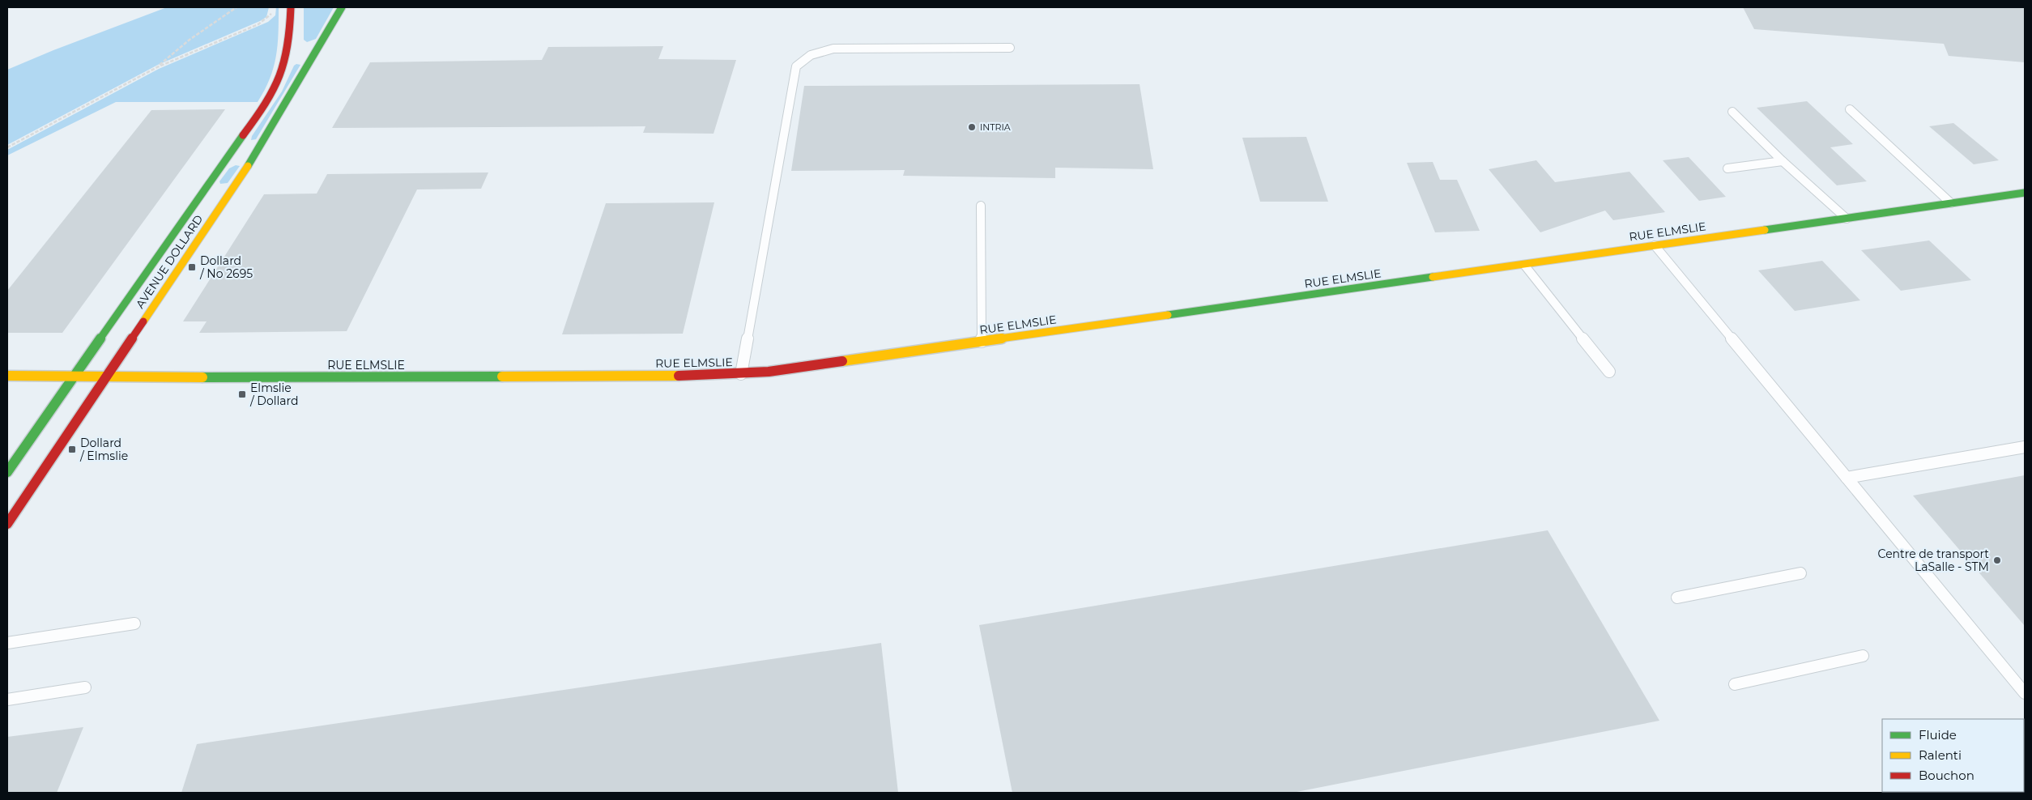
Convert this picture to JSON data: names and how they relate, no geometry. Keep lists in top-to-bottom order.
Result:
{
  "streets": {
    "street": ["RUE ELMSLIE", "AVENUE DOLLARD"]
  },
  "crossings": [
    ["RUE ELMSLIE", "AVENUE DOLLARD"]
  ],
  "places": {
    "other": ["INTRIA", "Centre de transport LaSalle - STM"],
    "transit": ["Dollard / No 2695", "Elmslie / Dollard", "Dollard / Elmslie"]
  },
  "legend": ["Fluide", "Ralenti", "Bouchon"]
}
